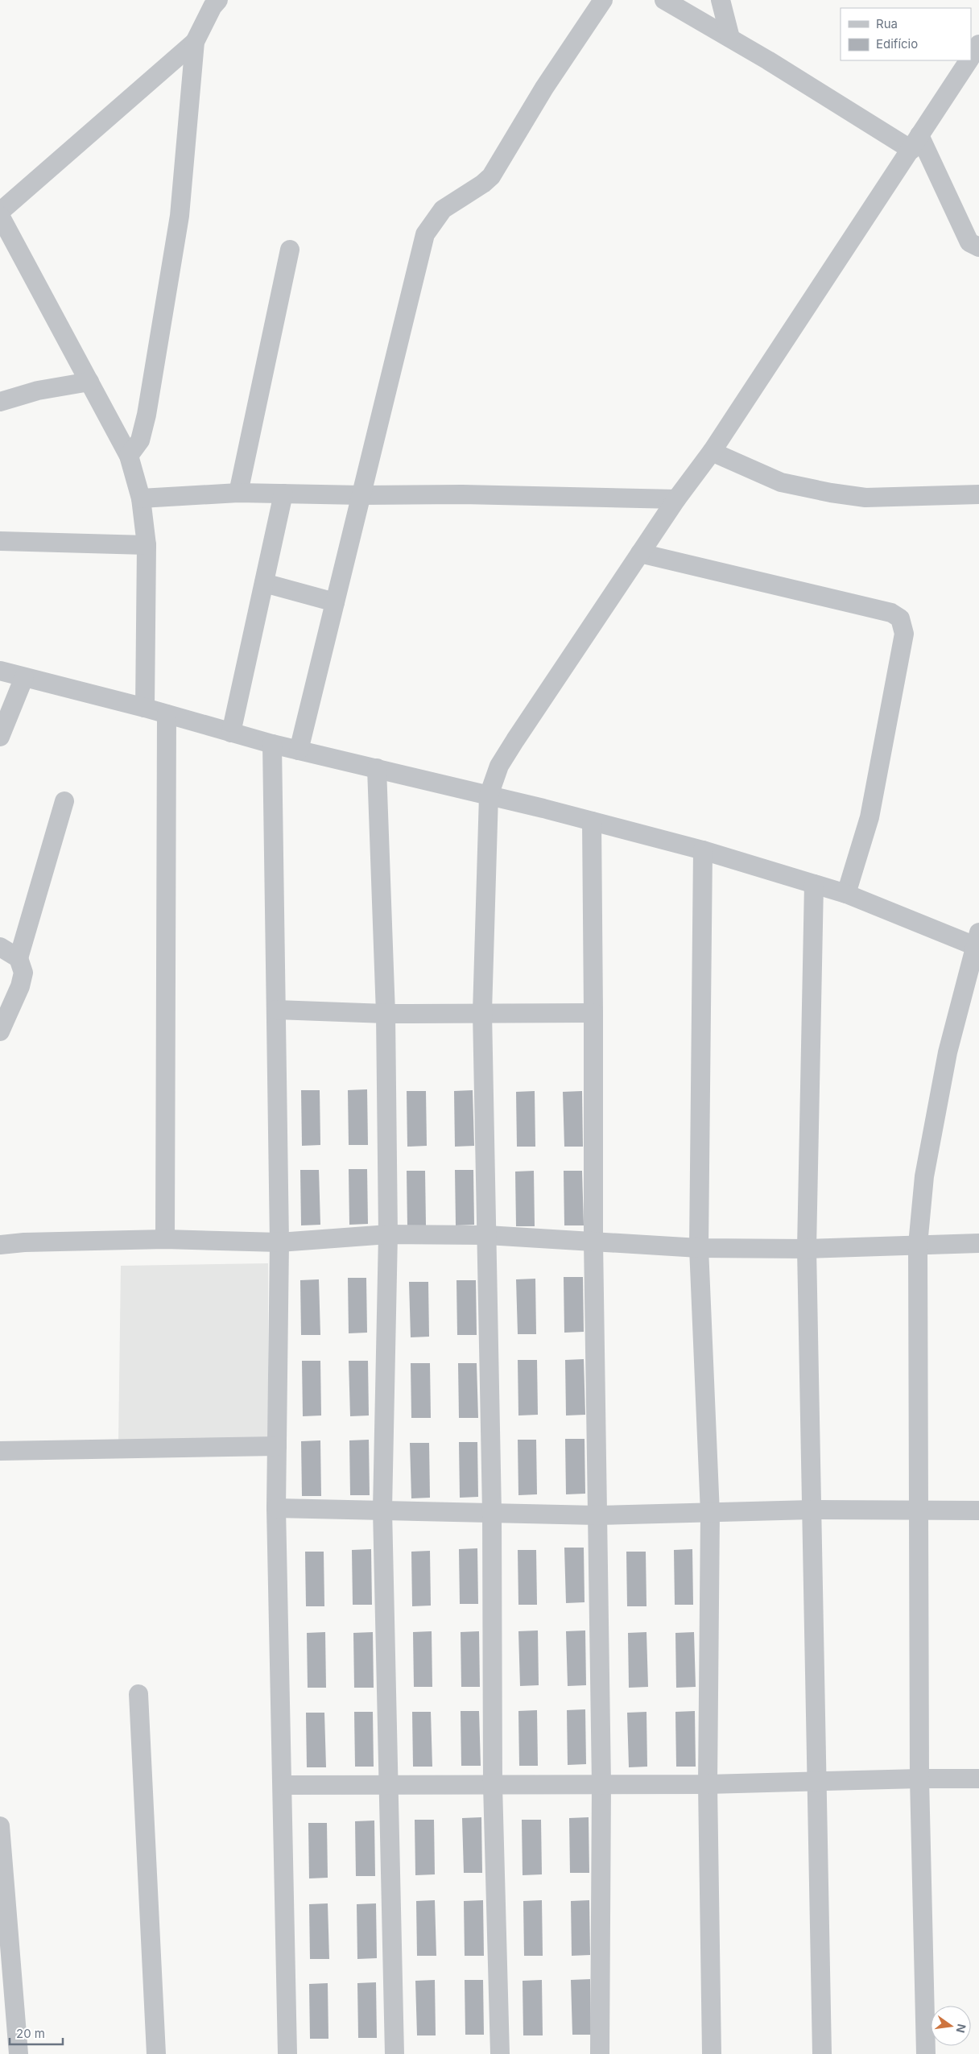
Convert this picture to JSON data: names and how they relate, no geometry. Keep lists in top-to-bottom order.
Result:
{
  "legend": ["Rua", "Edifício"],
  "scale_bar": "20 m",
  "north": "right"
}
